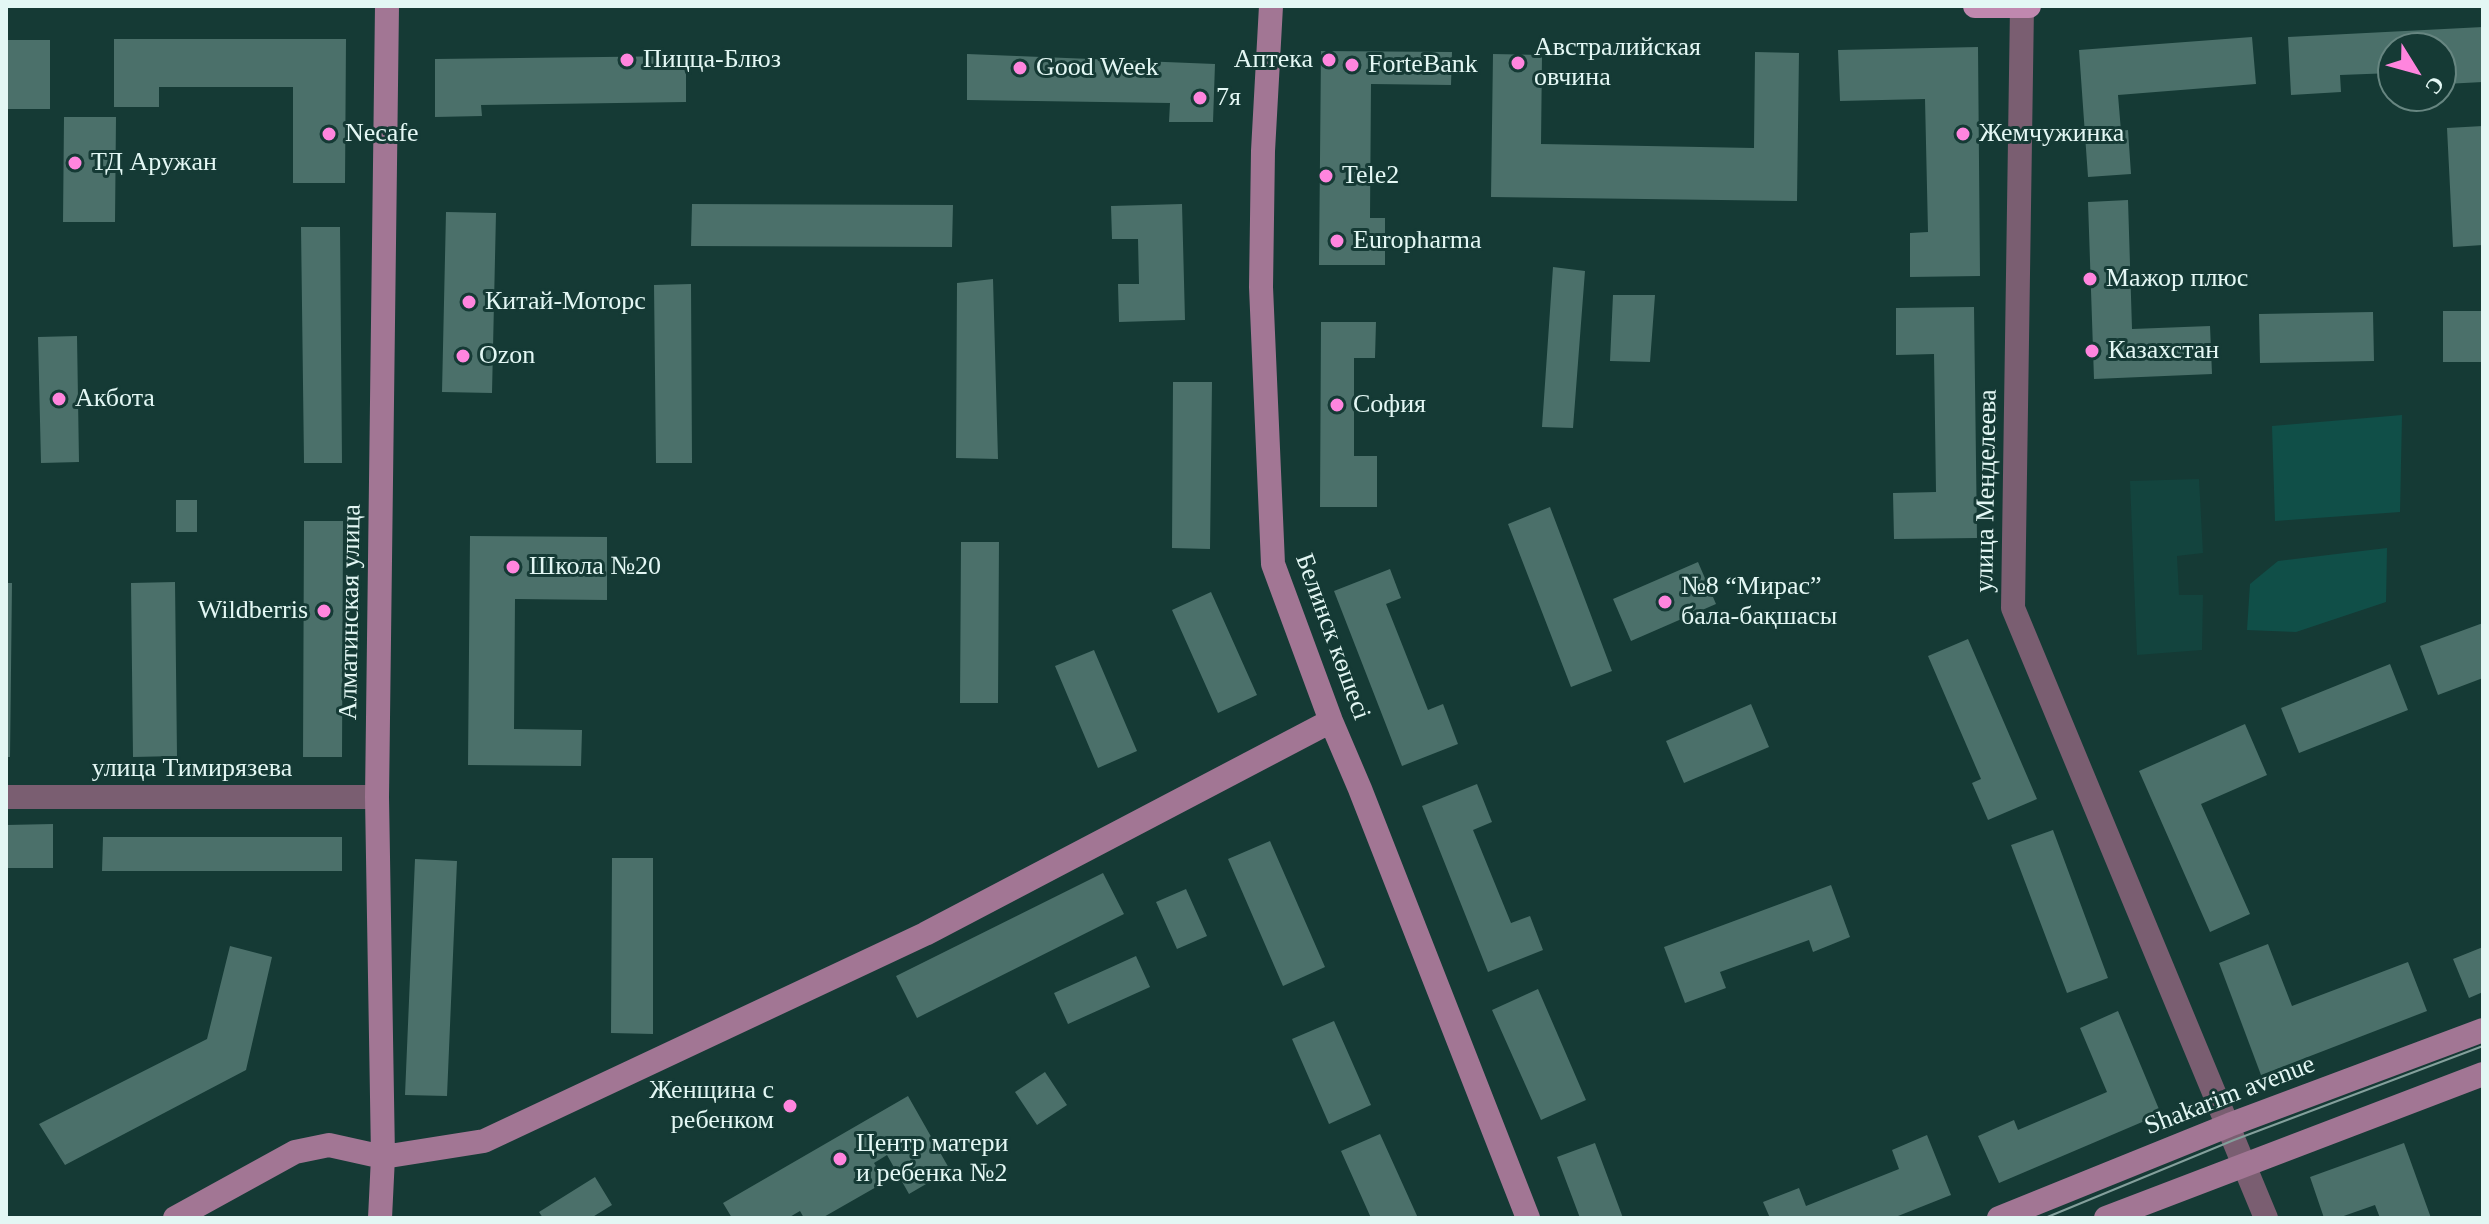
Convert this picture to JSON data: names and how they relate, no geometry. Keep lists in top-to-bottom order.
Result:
{
  "streets": {
    "street": [
      "улица Менделеева",
      "Алматинская улица",
      "Белинск көшесі",
      "улица Тимирязева",
      "Shakarim avenue"
    ]
  },
  "crossings": [
    ["улица Менделеева", "Shakarim avenue"],
    ["Алматинская улица", "улица Тимирязева"]
  ],
  "places": [
    "Пицца-Блюз",
    "Аптека",
    "Австралийская овчина",
    "ForteBank",
    "Good Week",
    "7я",
    "Necafe",
    "Жемчужинка",
    "ТД Аружан",
    "Tele2",
    "Europharma",
    "Мажор плюс",
    "Китай-Моторс",
    "Казахстан",
    "Ozon",
    "Акбота",
    "София",
    "Школа №20",
    "№8 “Мирас” бала-бақшасы",
    "Wildberris",
    "Женщина с ребенком",
    "Центр матери и ребенка №2"
  ],
  "north": "bottom right"
}
